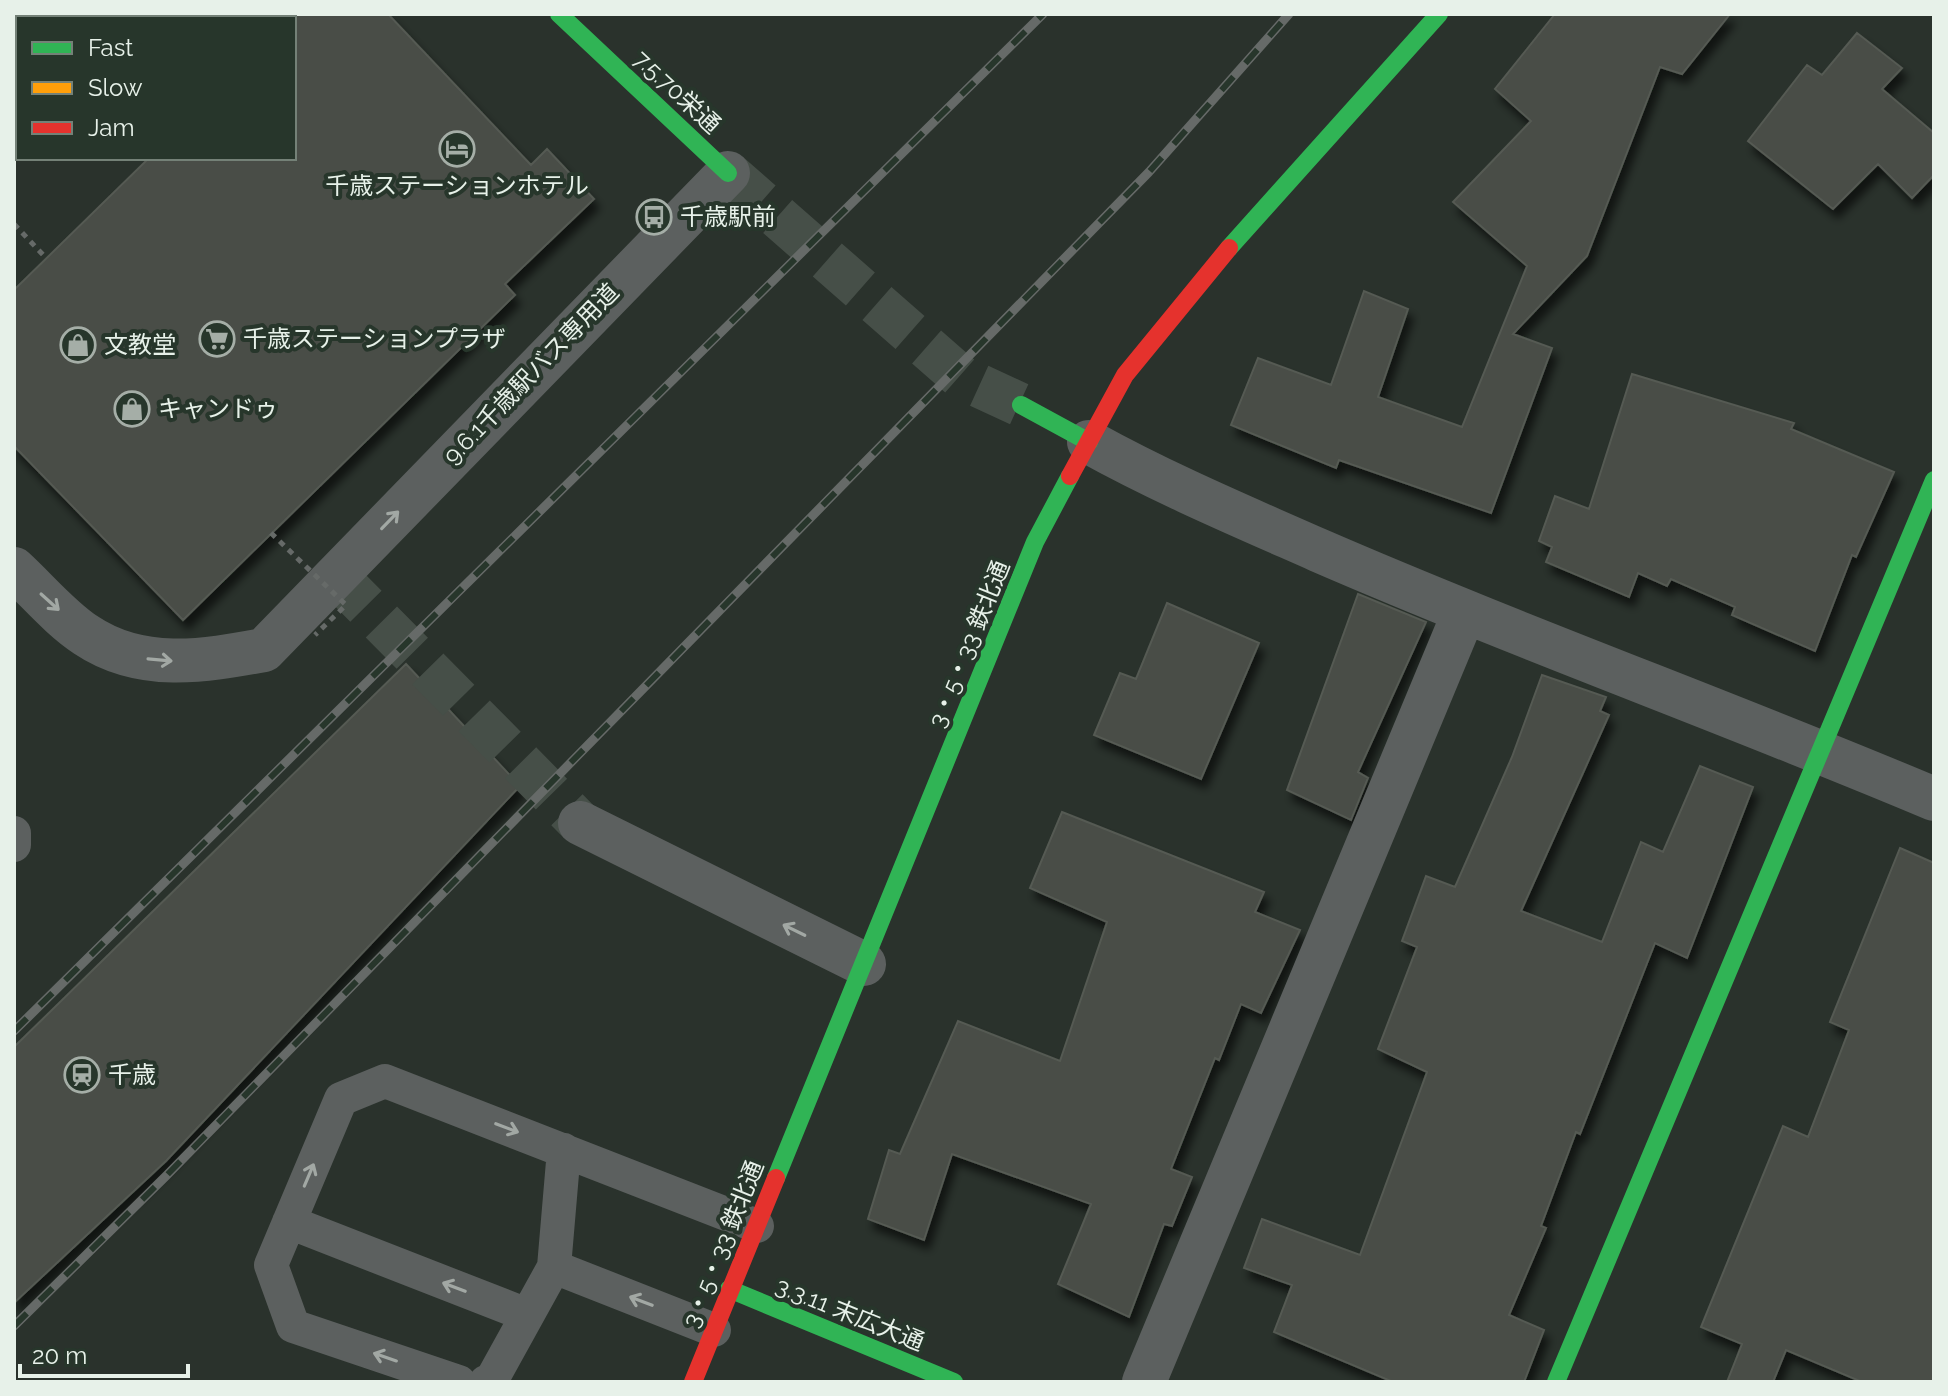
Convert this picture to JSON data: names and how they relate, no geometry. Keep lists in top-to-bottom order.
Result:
{
  "streets": {
    "street": [
      "7.5.70栄通",
      "9.6.1千歳駅バス専用道",
      "3・5・33 鉄北通",
      "3.3.11 末広大通"
    ]
  },
  "crossings": [
    ["7.5.70栄通", "9.6.1千歳駅バス専用道"],
    ["3・5・33 鉄北通", "3.3.11 末広大通"]
  ],
  "one_way": ["9.6.1千歳駅バス専用道"],
  "places": {
    "hotel": ["千歳ステーションホテル"],
    "bus stop": ["千歳駅前"],
    "supermarket": ["千歳ステーションプラザ"],
    "shop": ["文教堂", "キャンドゥ"],
    "station": ["千歳"]
  },
  "legend": ["Fast", "Slow", "Jam"],
  "scale_bar": "20 m"
}
